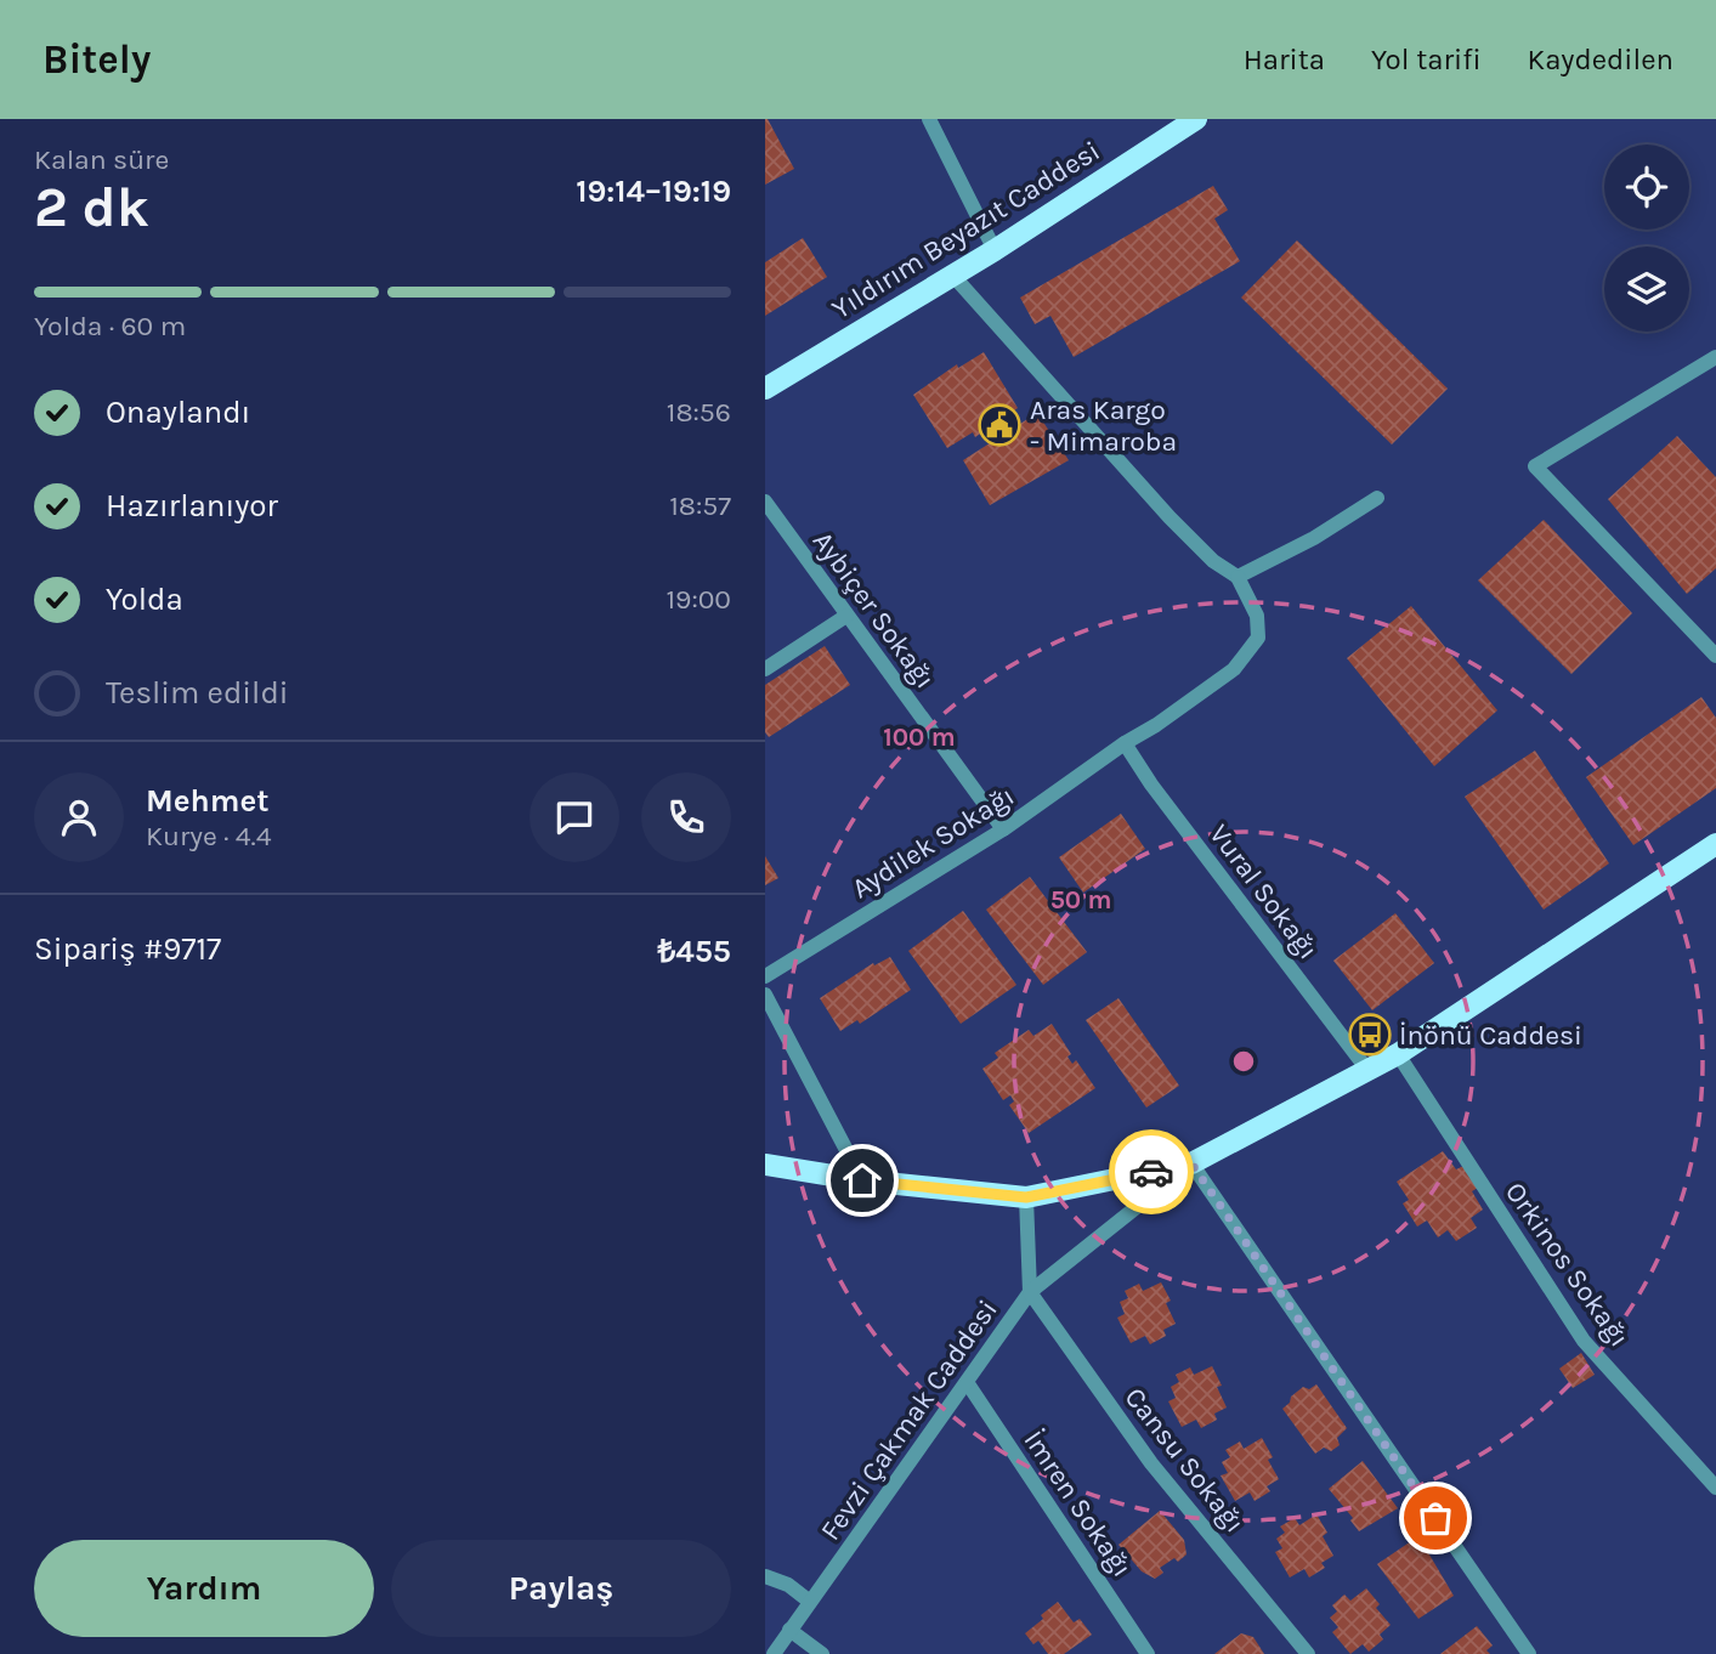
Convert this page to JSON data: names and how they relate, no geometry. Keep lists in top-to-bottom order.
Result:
{
  "streets": {
    "main road": ["Yıldırım Beyazıt Caddesi"],
    "street": [
      "Aybiçer Sokağı",
      "Aydilek Sokağı",
      "Vural Sokağı",
      "Orkinos Sokağı",
      "Fevzi Çakmak Caddesi",
      "Cansu Sokağı",
      "İmren Sokağı"
    ]
  },
  "crossings": [
    ["Aybiçer Sokağı", "Aydilek Sokağı"],
    ["Aydilek Sokağı", "Vural Sokağı"],
    ["Fevzi Çakmak Caddesi", "Cansu Sokağı"],
    ["Fevzi Çakmak Caddesi", "İmren Sokağı"]
  ],
  "places": {
    "public building": ["Aras Kargo - Mimaroba"],
    "bus stop": ["İnönü Caddesi"]
  },
  "page": {
    "header": "Bitely",
    "nav": ["Harita", "Yol tarifi", "Kaydedilen"],
    "heading": ["2 dk", "Kalan süre", "19:14–19:19"],
    "panel": [
      "Mehmet",
      "Kurye · 4.4",
      "Sipariş #9717",
      "₺455"
    ],
    "bar": "Yolda · 60 m",
    "list": [
      ["Onaylandı", "18:56"],
      ["Hazırlanıyor", "18:57"],
      ["Yolda", "19:00"],
      "Teslim edildi"
    ],
    "buttons": ["Yardım", "Paylaş"]
  },
  "rings": ["100 m", "50 m"]
}
